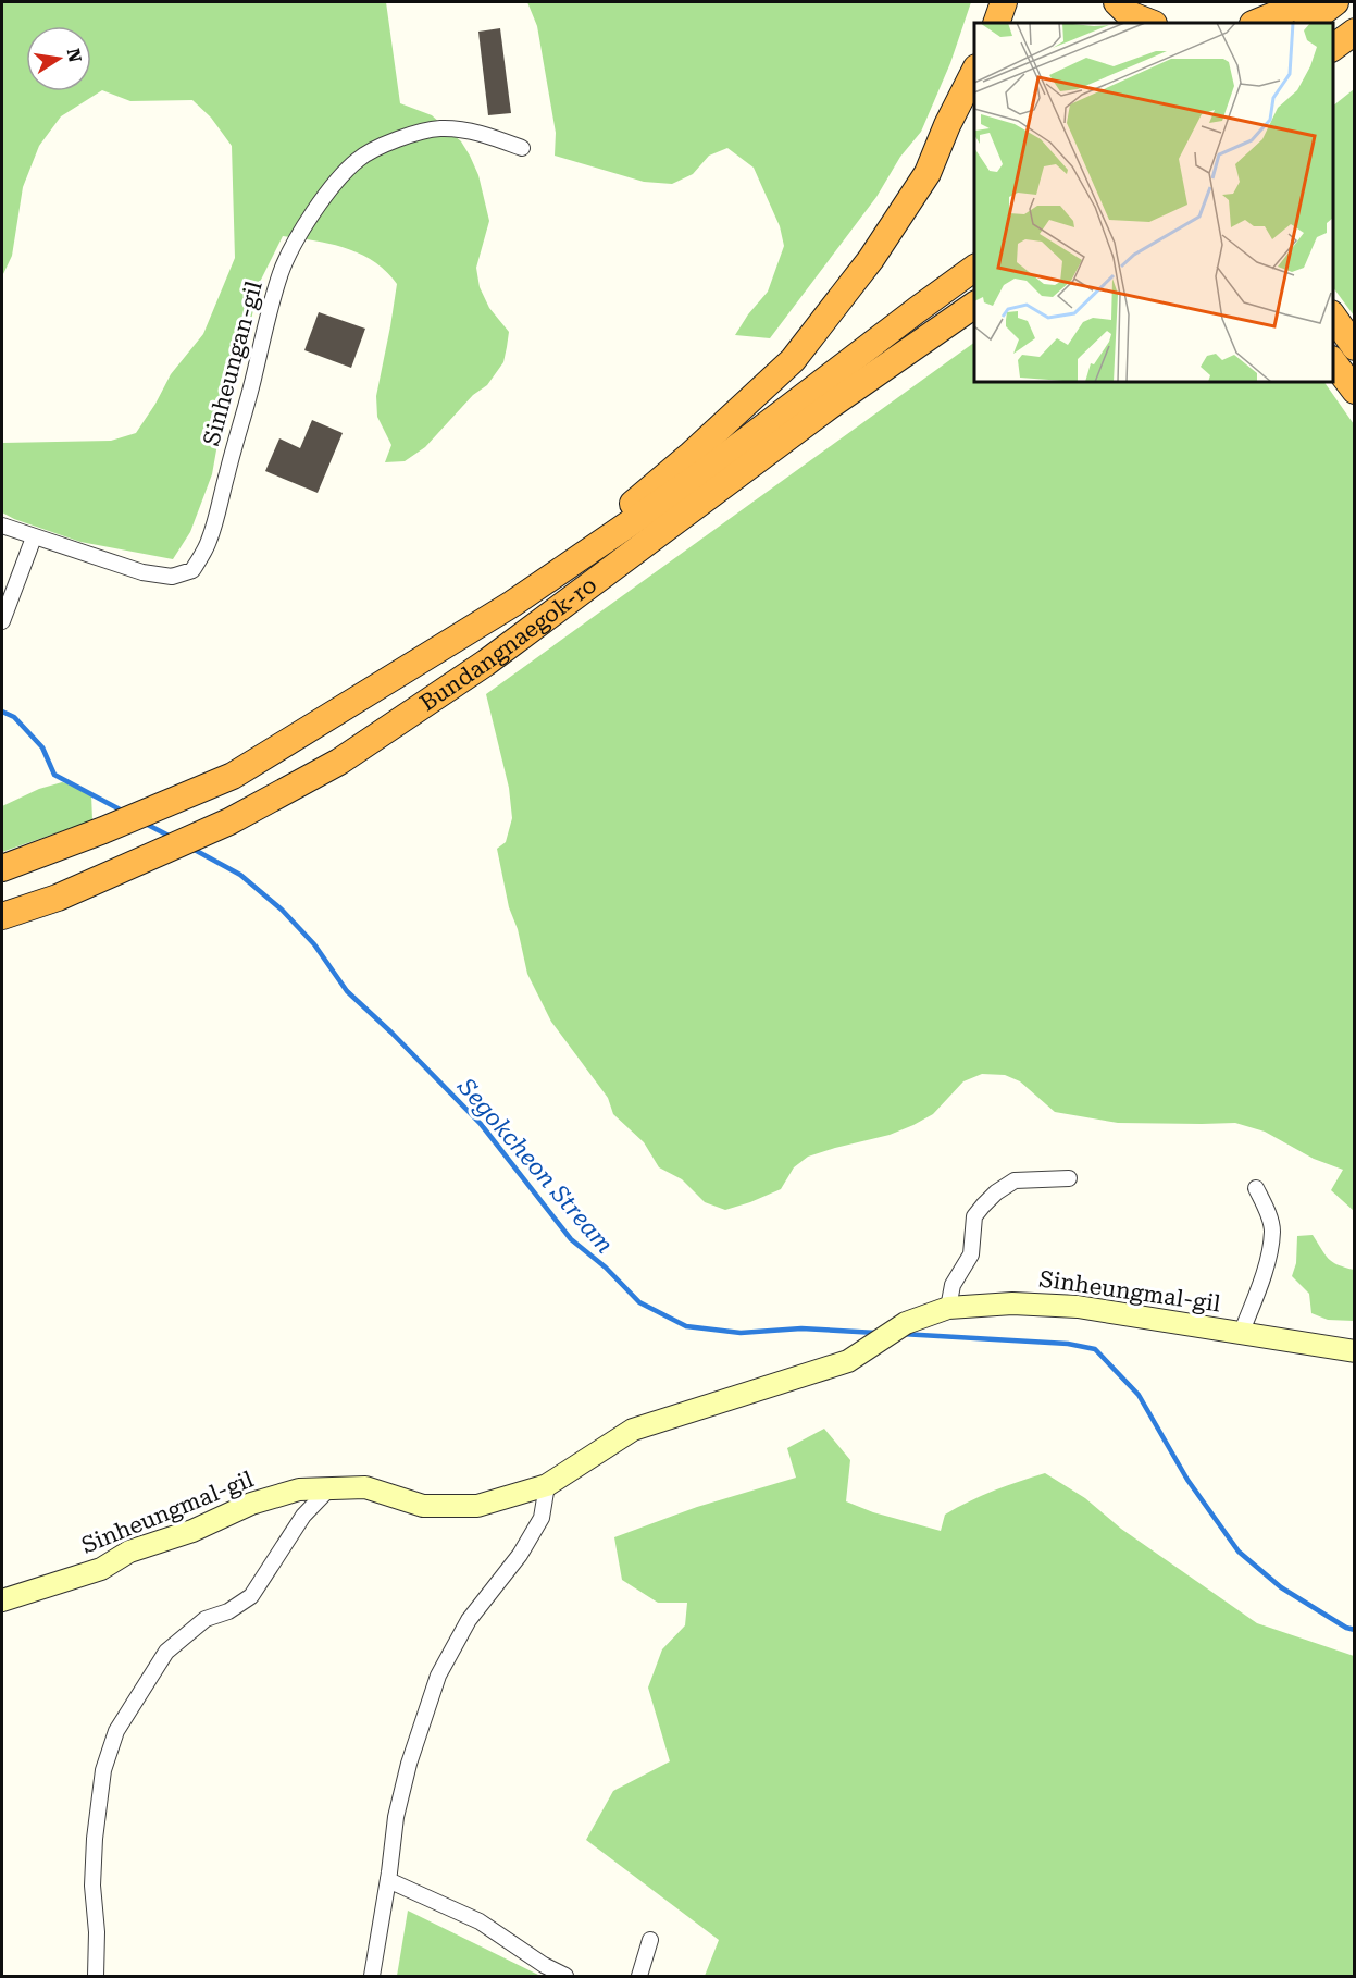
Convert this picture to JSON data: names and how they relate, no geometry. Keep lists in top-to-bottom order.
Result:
{
  "streets": {
    "highway": ["Bundangnaegok-ro"],
    "street": ["Sinheungan-gil", "Sinheungmal-gil"]
  },
  "water": ["Segokcheon Stream"],
  "north": "right"
}
